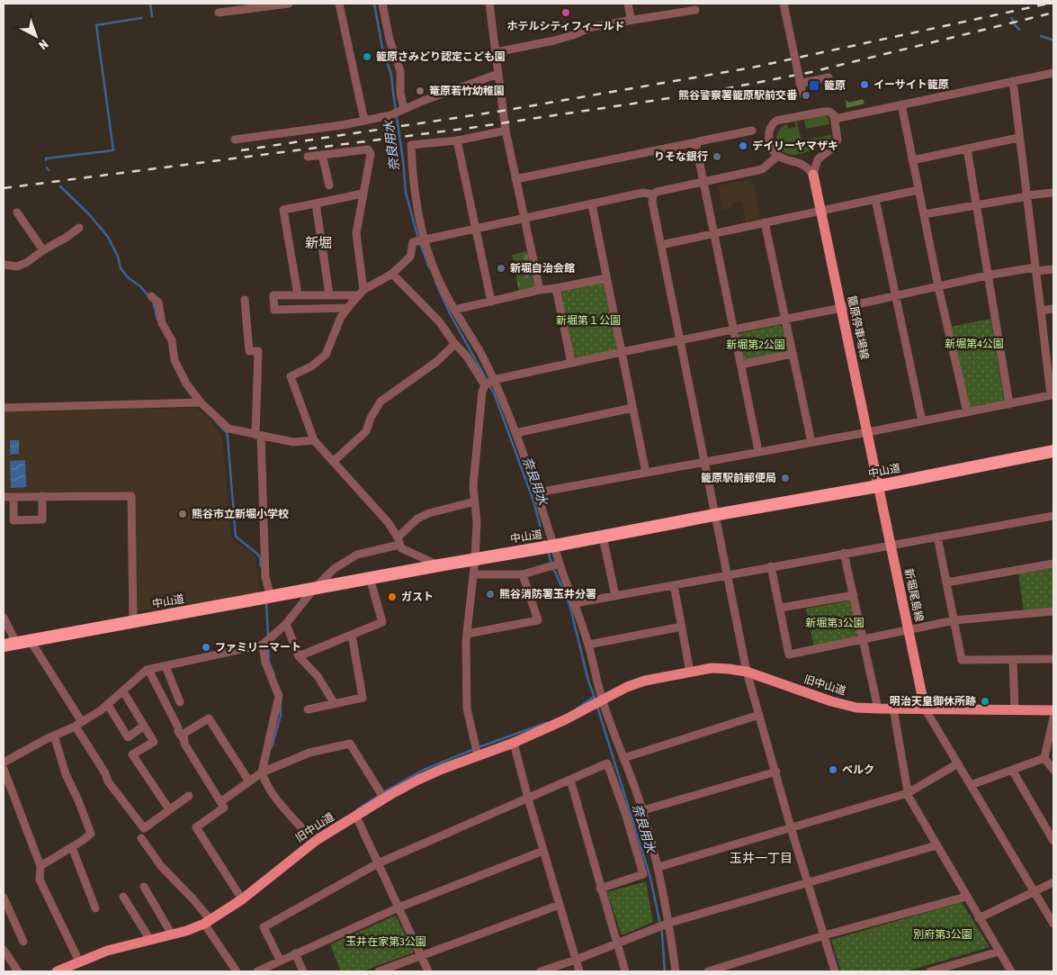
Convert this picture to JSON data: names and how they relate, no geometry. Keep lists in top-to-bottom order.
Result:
{
  "streets": {
    "highway": ["中山道"],
    "main road": ["籠原停車場線", "新堀尾島線", "旧中山道"]
  },
  "crossings": [
    ["籠原停車場線", "中山道"],
    ["籠原停車場線", "新堀尾島線"],
    ["中山道", "新堀尾島線"],
    ["新堀尾島線", "旧中山道"]
  ],
  "districts": ["新堀", "玉井一丁目"],
  "water": ["奈良用水"],
  "parks": [
    "新堀第１公園",
    "新堀第4公園",
    "新堀第2公園",
    "新堀第3公園",
    "別府第3公園",
    "玉井在家第3公園"
  ],
  "places": {
    "other": [
      "ホテルシティフィールド",
      "籠原さみどり認定こども園",
      "イーサイト籠原",
      "篭原若竹幼稚園",
      "熊谷警察署籠原駅前交番",
      "デイリーヤマザキ",
      "りそな銀行",
      "新堀自治会館",
      "籠原駅前郵便局",
      "熊谷市立新堀小学校",
      "熊谷消防署玉井分署",
      "ガスト",
      "ファミリーマート",
      "明治天皇御休所跡",
      "ベルク"
    ],
    "transit": ["籠原"]
  },
  "north": "bottom right"
}
